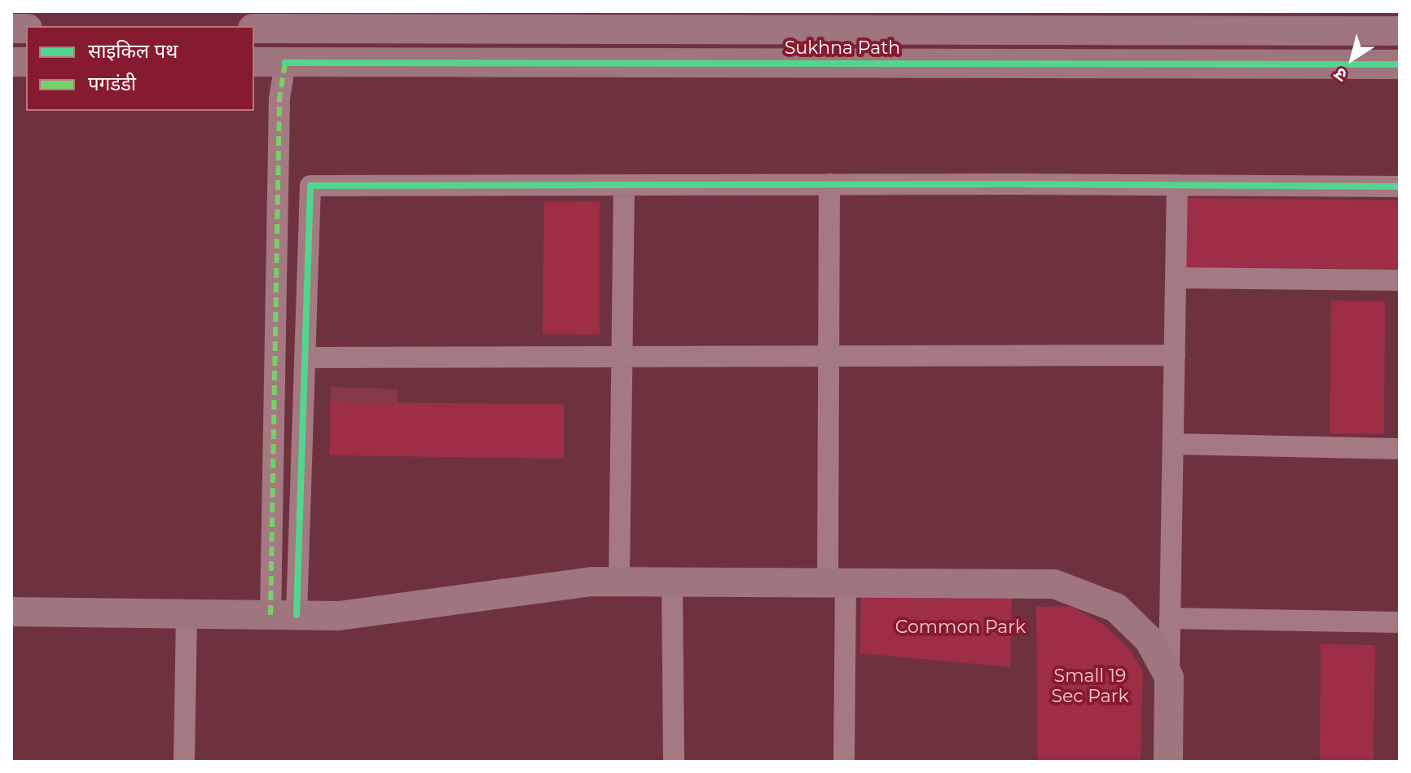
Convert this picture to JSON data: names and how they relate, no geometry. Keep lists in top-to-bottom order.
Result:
{
  "streets": {
    "main road": ["Sukhna Path"]
  },
  "parks": ["Common Park", "Small 19 Sec Park"],
  "legend": ["साइकिल पथ", "पगडंडी"],
  "north": "bottom left"
}
